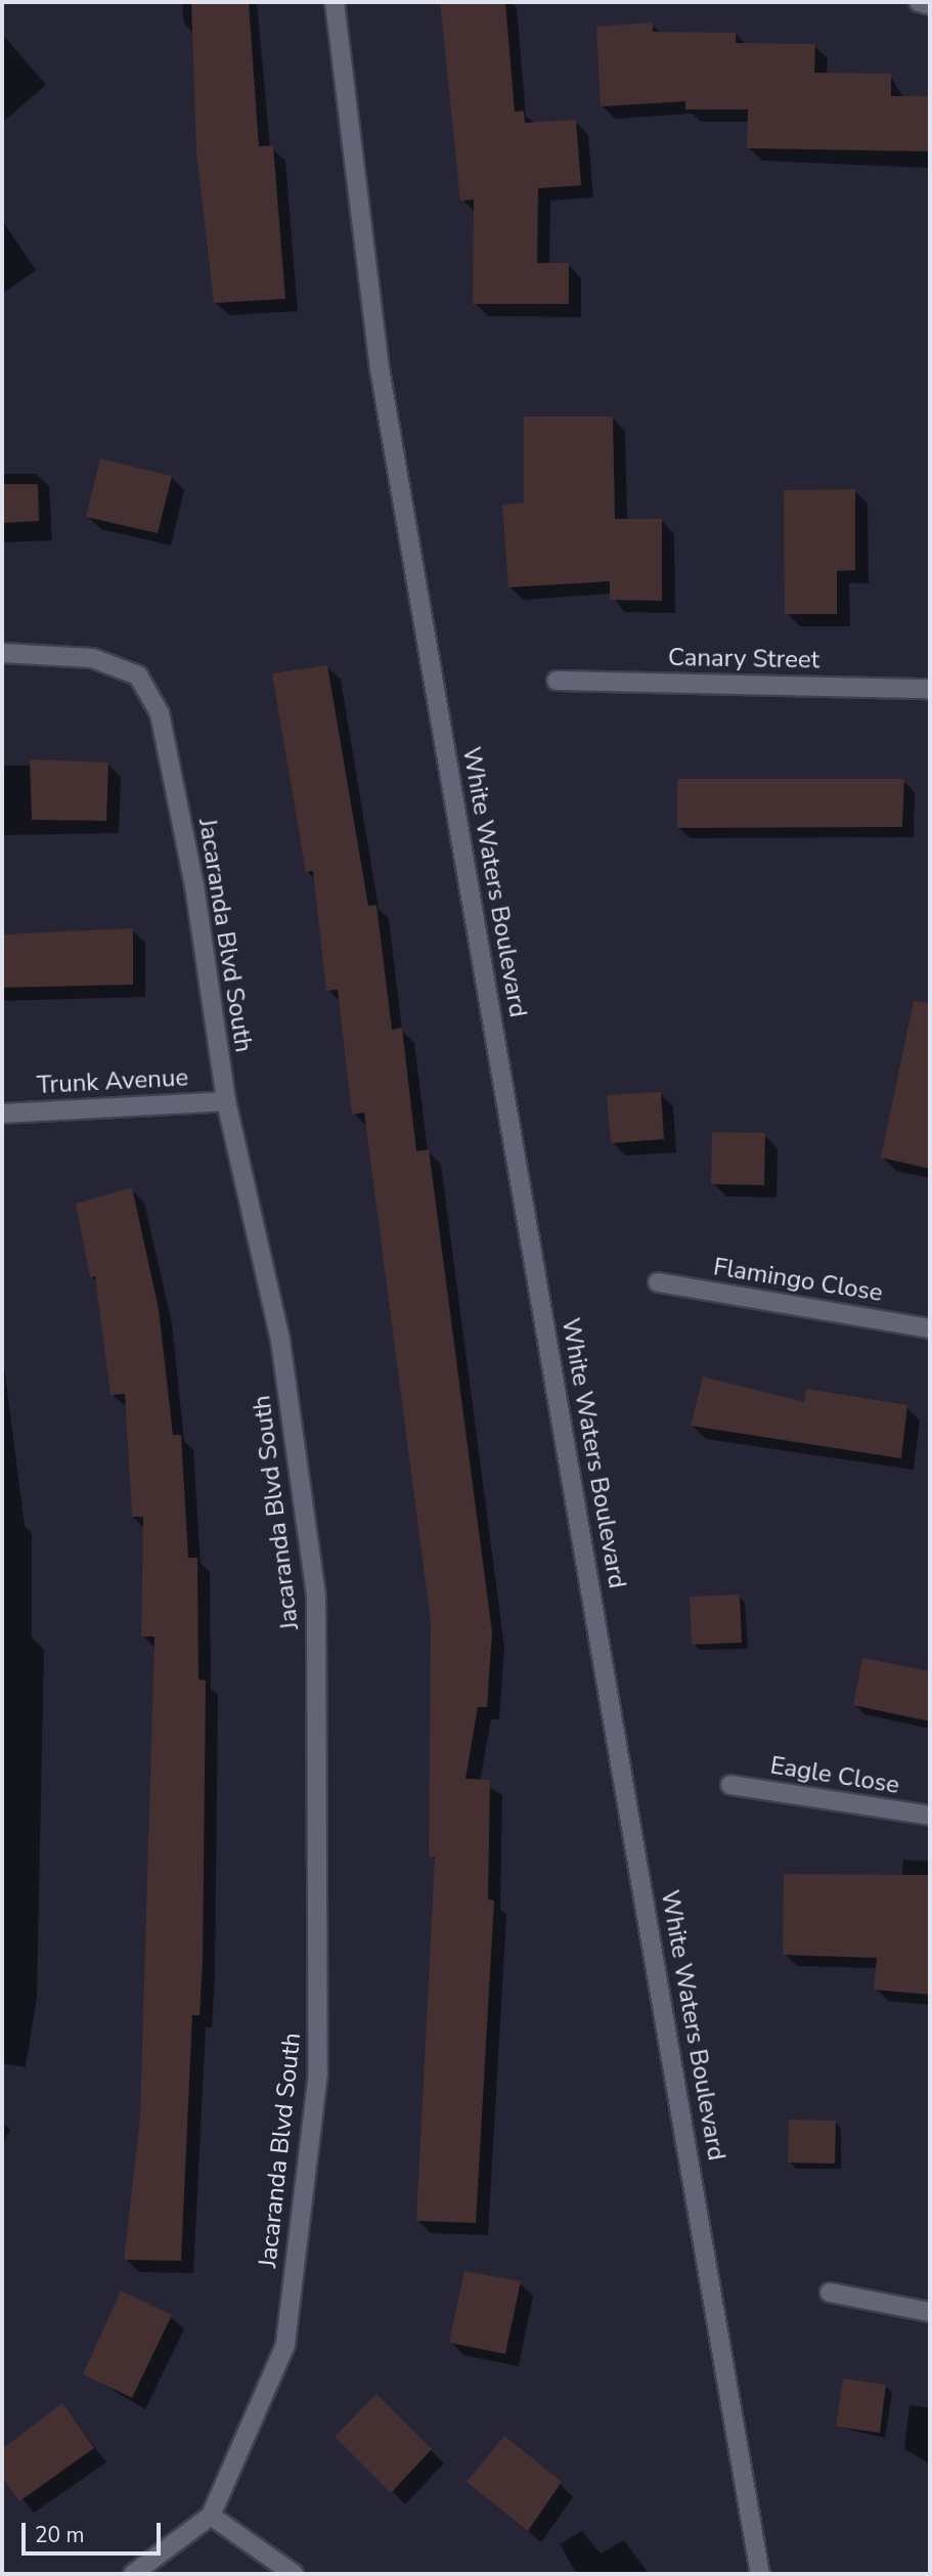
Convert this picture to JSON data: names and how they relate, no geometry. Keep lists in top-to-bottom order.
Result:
{
  "streets": {
    "street": [
      "Canary Street",
      "White Waters Boulevard",
      "Jacaranda Blvd South",
      "Trunk Avenue",
      "Flamingo Close",
      "Eagle Close"
    ]
  },
  "crossings": [
    ["Jacaranda Blvd South", "Trunk Avenue"]
  ],
  "scale_bar": "20 m"
}
